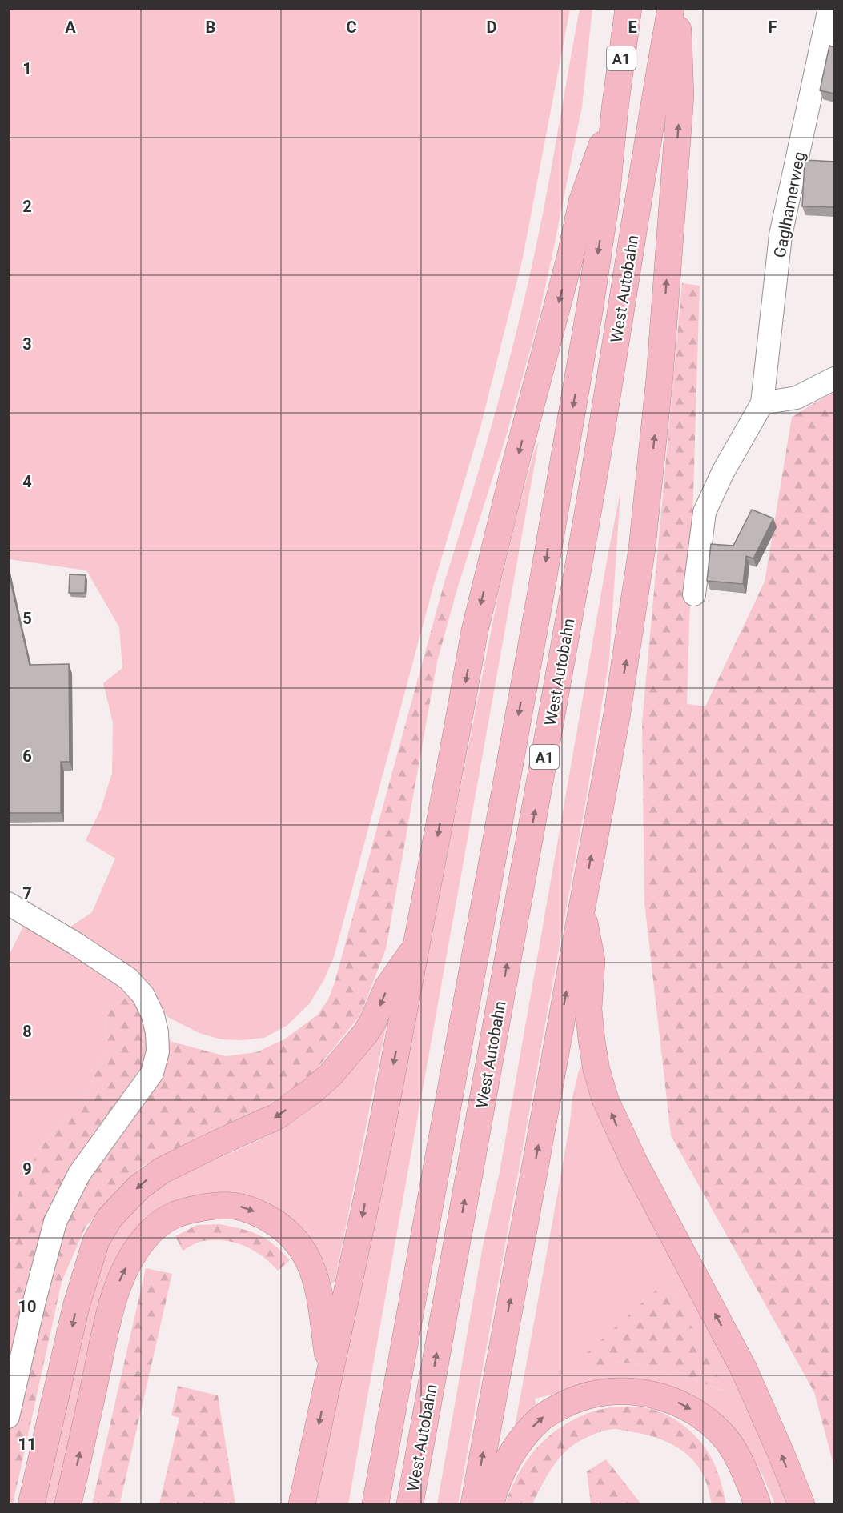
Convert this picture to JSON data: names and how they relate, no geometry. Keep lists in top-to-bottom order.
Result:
{
  "streets": {
    "highway": ["A1", "West Autobahn"],
    "street": ["Gaglhamerweg"]
  },
  "grid": {
    "columns": [
      "A",
      "B",
      "C",
      "D",
      "E",
      "F"
    ],
    "rows": [
      "1",
      "2",
      "3",
      "4",
      "5",
      "6",
      "7",
      "8",
      "9",
      "10",
      "11"
    ]
  }
}
